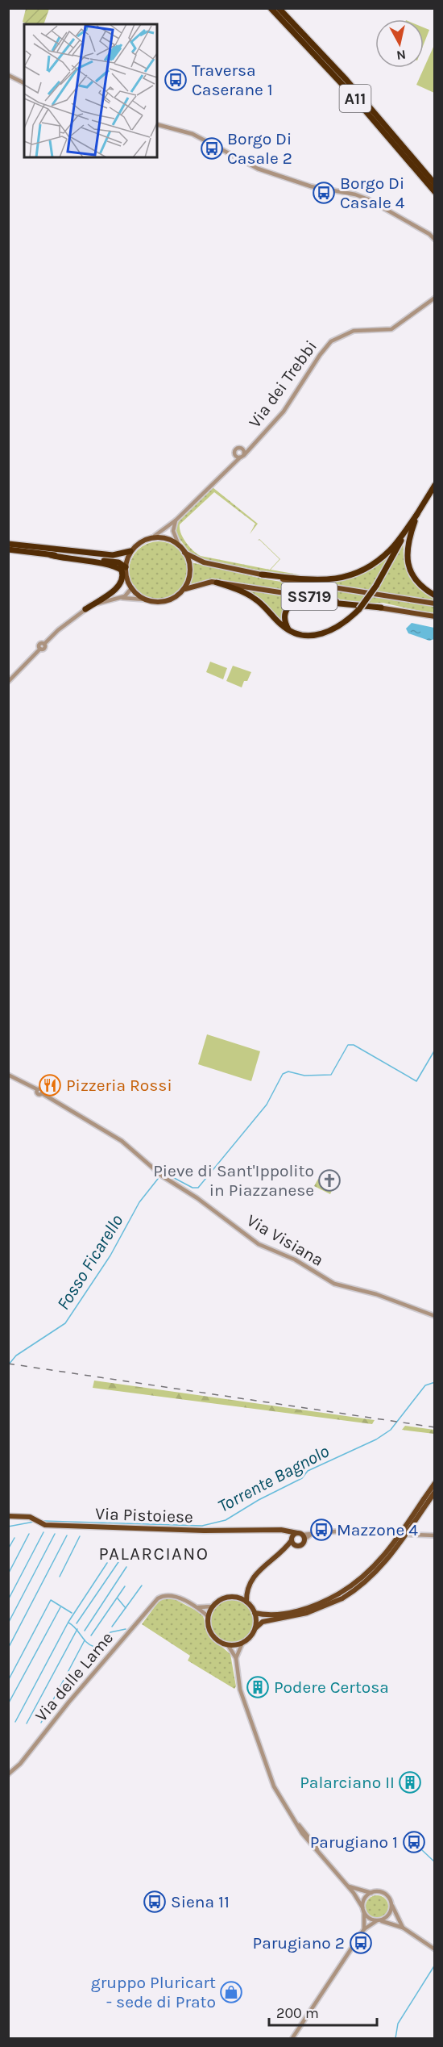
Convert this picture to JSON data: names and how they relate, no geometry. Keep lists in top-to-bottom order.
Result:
{
  "streets": {
    "highway": ["A11"],
    "main road": ["SS719", "Via Pistoiese"],
    "street": ["Via dei Trebbi", "Via Visiana", "Via delle Lame"]
  },
  "districts": ["PALARCIANO"],
  "water": ["Fosso Ficarello", "Torrente Bagnolo"],
  "places": {
    "bus stop": [
      "Traversa Caserane 1",
      "Borgo Di Casale 2",
      "Borgo Di Casale 4",
      "Mazzone 4",
      "Parugiano 1",
      "Siena 11",
      "Parugiano 2"
    ],
    "restaurant": ["Pizzeria Rossi"],
    "church": ["Pieve di Sant'Ippolito in Piazzanese"],
    "building": ["Podere Certosa", "Palarciano II"],
    "shop": ["gruppo Pluricart - sede di Prato"]
  },
  "scale_bar": "200 m",
  "north": "bottom"
}
